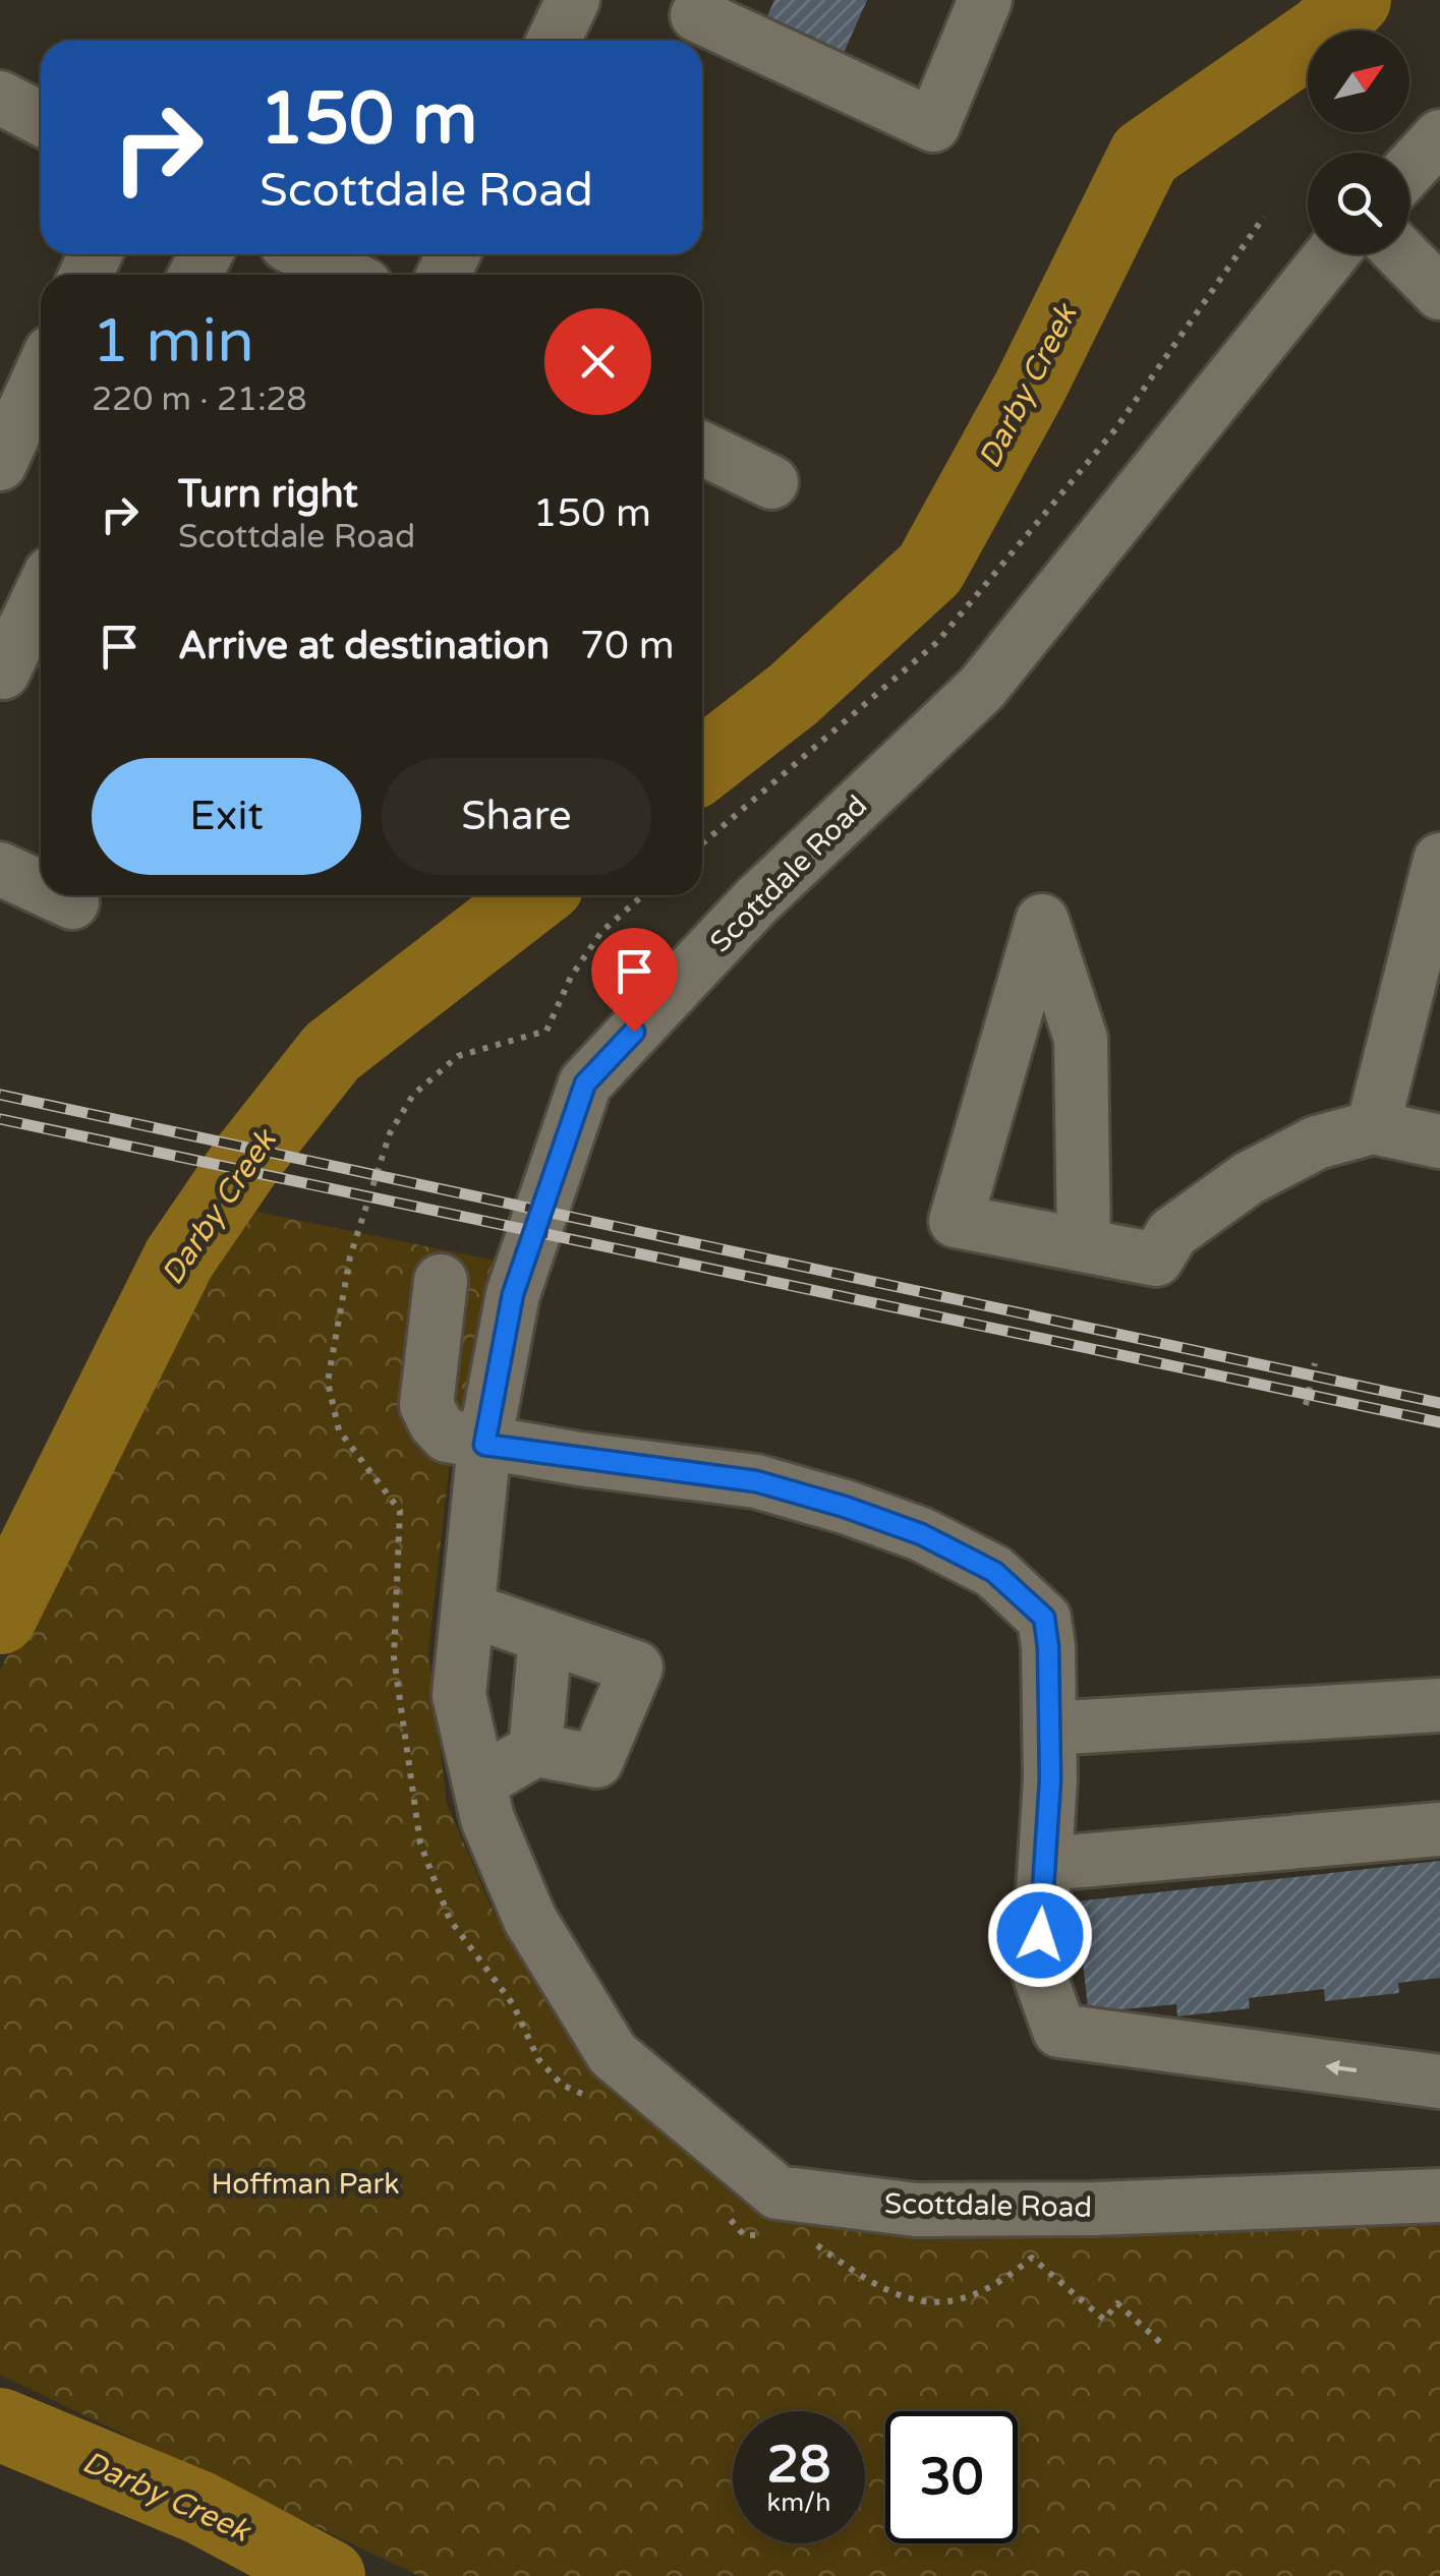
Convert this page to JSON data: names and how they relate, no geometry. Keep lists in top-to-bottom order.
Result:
{
  "streets": {
    "street": ["Scottdale Road"]
  },
  "water": ["Darby Creek"],
  "parks": ["Hoffman Park"],
  "north": "top right",
  "page": {
    "turn": ["150 m", "Scottdale Road"],
    "heading": ["1 min", "220 m · 21:28"],
    "list": [
      {
        "name": "Turn right",
        "note": "Scottdale Road",
        "value": "150 m"
      },
      {
        "name": "Arrive at destination",
        "value": "70 m"
      }
    ],
    "buttons": ["Exit", "Share"],
    "speed": "28 km/h",
    "limit": "30"
  }
}
